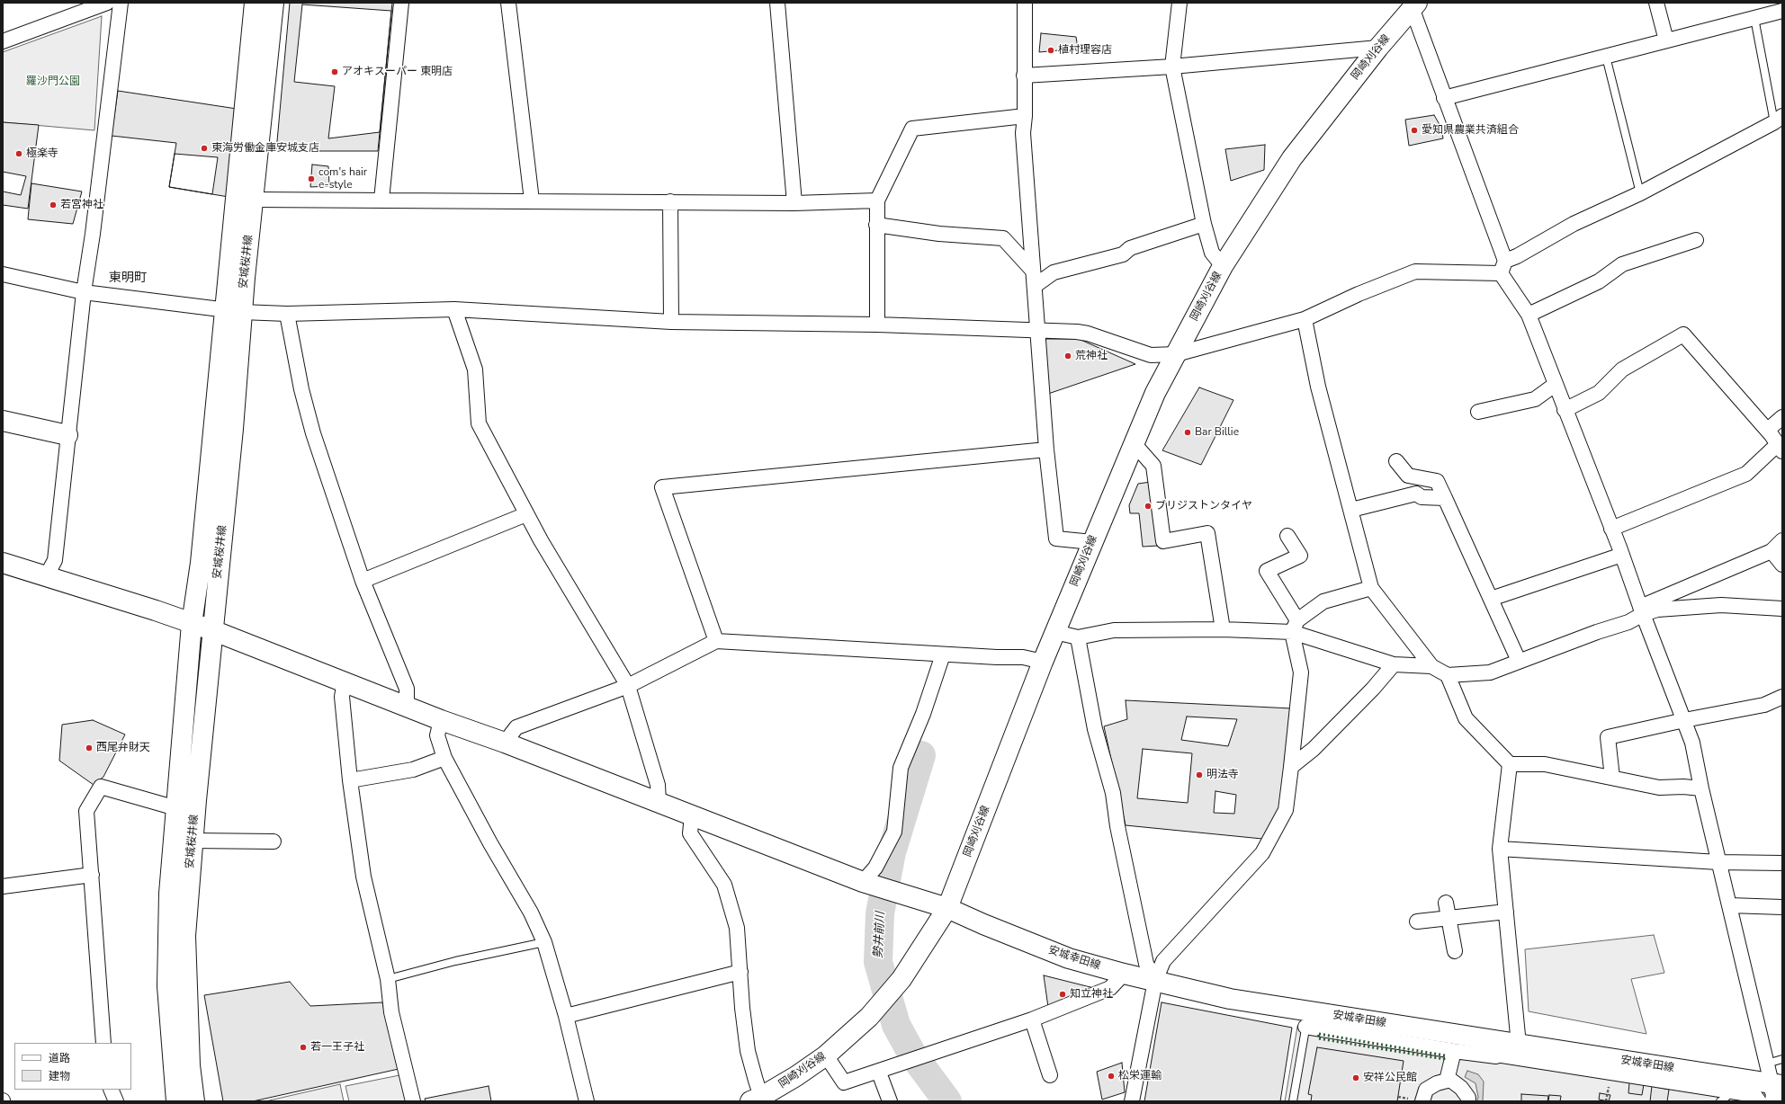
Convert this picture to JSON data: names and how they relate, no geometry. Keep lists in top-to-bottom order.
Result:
{
  "streets": {
    "main road": ["岡崎刈谷線", "安城桜井線", "安城幸田線"]
  },
  "crossings": [
    ["岡崎刈谷線", "安城幸田線"],
    ["安城桜井線", "安城幸田線"]
  ],
  "districts": ["東明町"],
  "water": ["勢井前川"],
  "parks": ["羅沙門公園"],
  "places": [
    "植村理容店",
    "アオキスーパー 東明店",
    "愛知県農業共済組合",
    "東海労働金庫安城支店",
    "極楽寺",
    "com's hair e-style",
    "若宮神社",
    "荒神社",
    "Bar Billie",
    "ブリジストンタイヤ",
    "西尾弁財天",
    "明法寺",
    "知立神社",
    "若一王子社",
    "松栄運輸",
    "安祥公民館"
  ],
  "legend": ["道路", "建物"]
}
